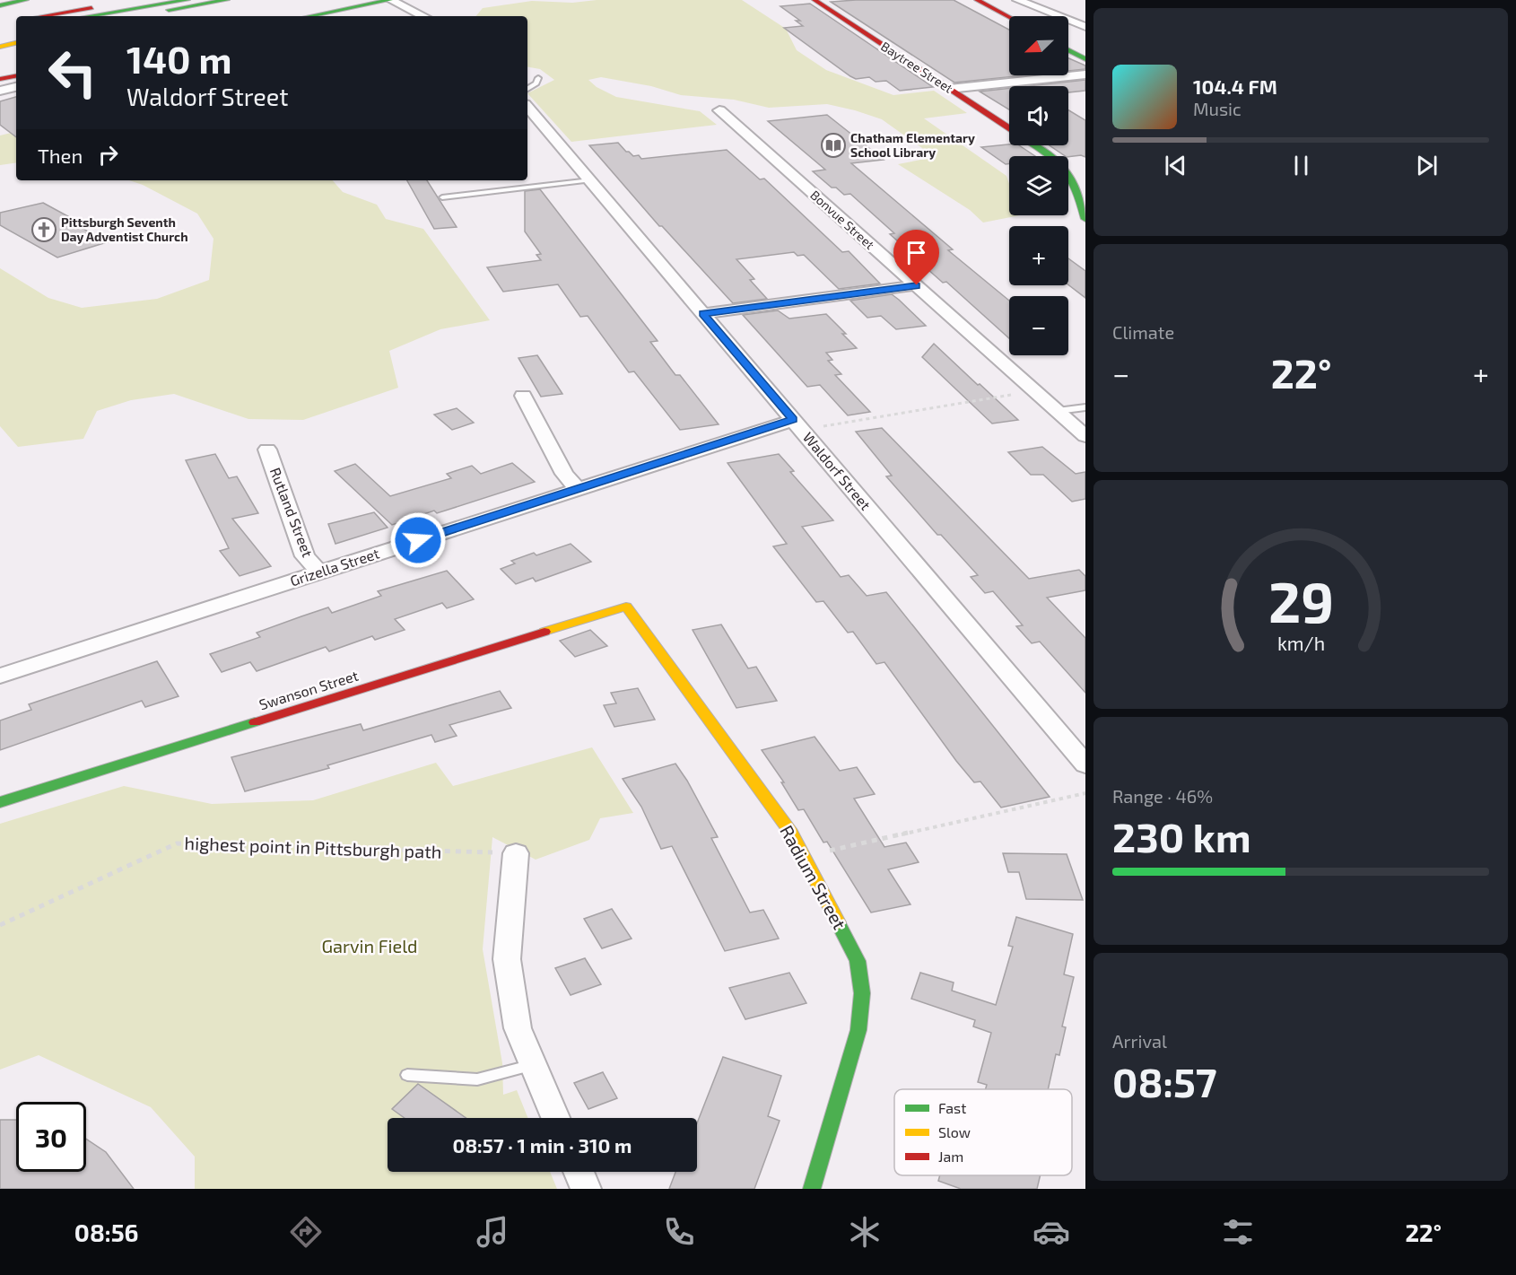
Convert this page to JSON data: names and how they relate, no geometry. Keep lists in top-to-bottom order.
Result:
{
  "streets": {
    "main road": ["Baytree Street", "Swanson Street", "Radium Street"],
    "street": [
      "Bonvue Street",
      "Waldorf Street",
      "Rutland Street",
      "Grizella Street"
    ],
    "path": ["highest point in Pittsburgh path"]
  },
  "crossings": [
    ["Waldorf Street", "Grizella Street"],
    ["Rutland Street", "Grizella Street"],
    ["Swanson Street", "Radium Street"]
  ],
  "parks": ["Garvin Field"],
  "places": {
    "library": ["Chatham Elementary School Library"],
    "church": ["Pittsburgh Seventh Day Adventist Church"]
  },
  "legend": ["Fast", "Slow", "Jam"],
  "north": "bottom left",
  "page": {
    "map_buttons": ["+", "−"],
    "turn": ["140 m", "Waldorf Street"],
    "song": ["104.4 FM", "Music"],
    "then": "Then",
    "tile": [
      "Climate",
      ["Range · 46%", "230 km"],
      ["Arrival", "08:57"]
    ],
    "heat": ["−", "22°", "+"],
    "limit": "30",
    "trip": "08:57 · 1 min · 310 m",
    "tabs": ["08:56", "22°"],
    "gauge": ["29", "km/h"]
  }
}
